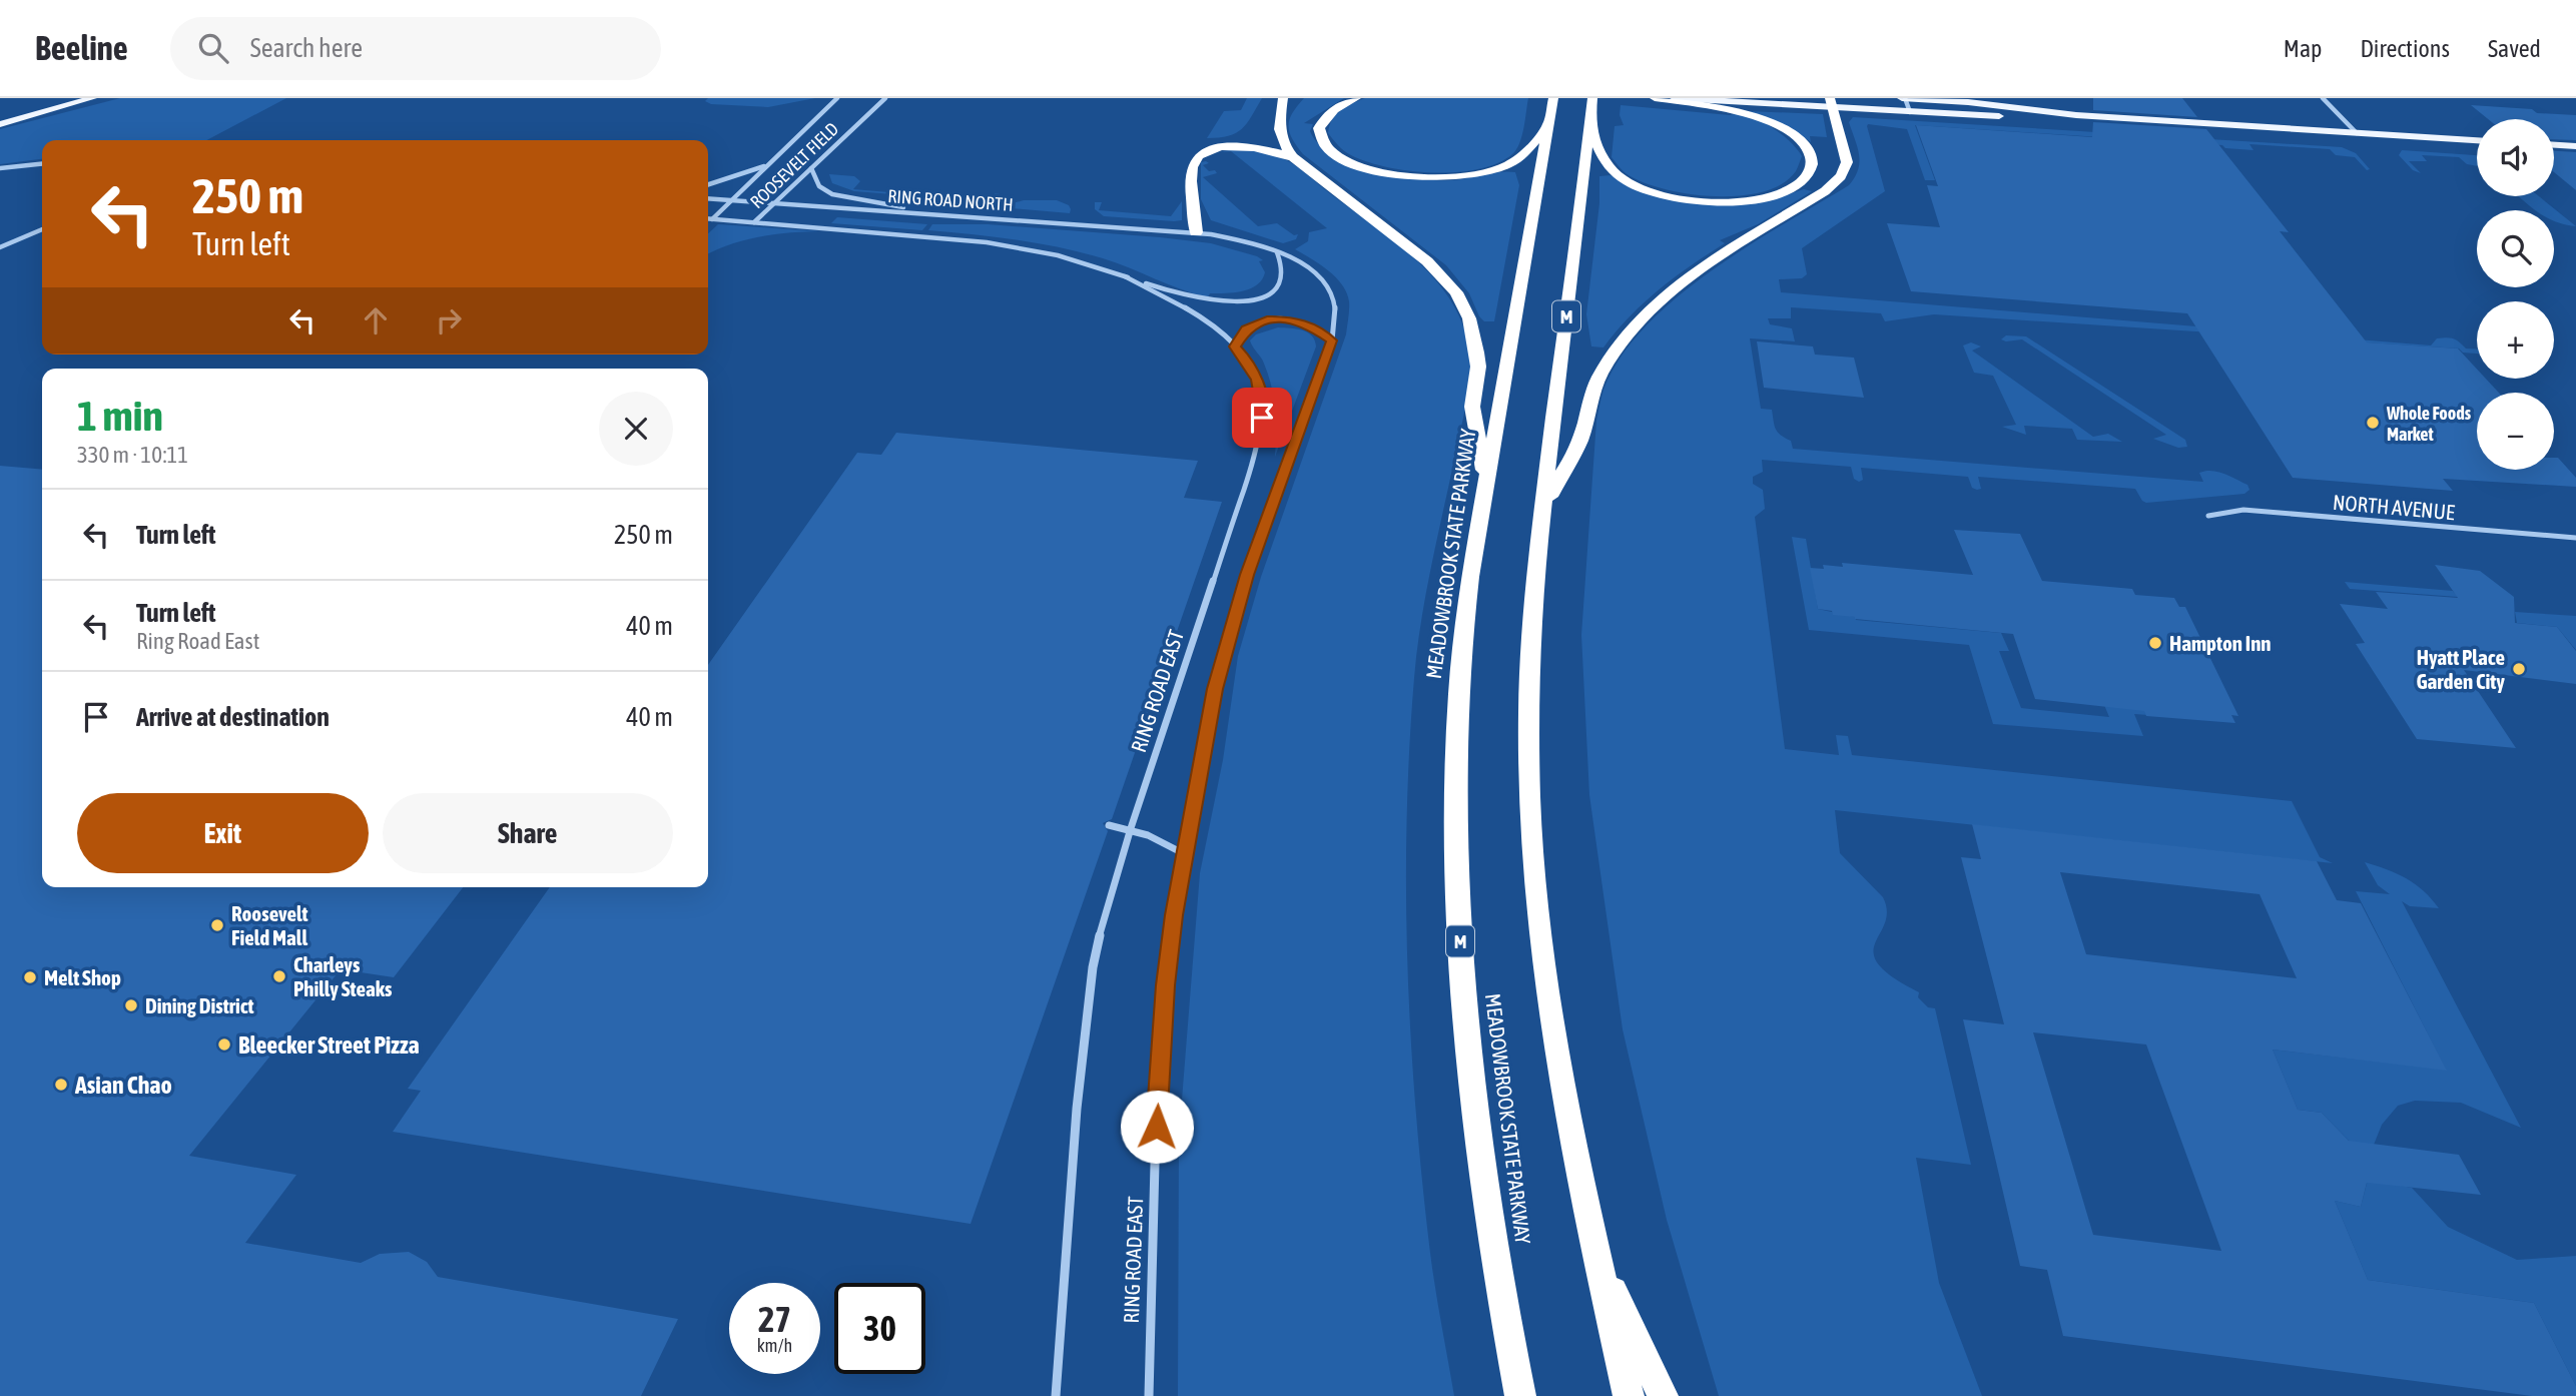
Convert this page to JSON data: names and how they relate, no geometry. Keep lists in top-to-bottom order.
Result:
{
  "streets": {
    "highway": ["M", "MEADOWBROOK STATE PARKWAY"],
    "street": [
      "ROOSEVELT FIELD",
      "RING ROAD NORTH",
      "NORTH AVENUE",
      "RING ROAD EAST"
    ]
  },
  "crossings": [
    ["ROOSEVELT FIELD", "RING ROAD NORTH"],
    ["RING ROAD NORTH", "RING ROAD EAST"]
  ],
  "places": [
    "Whole Foods Market",
    "Hampton Inn",
    "Hyatt Place Garden City",
    "Roosevelt Field Mall",
    "Charleys Philly Steaks",
    "Melt Shop",
    "Dining District",
    "Bleecker Street Pizza",
    "Asian Chao"
  ],
  "page": {
    "header": "Beeline",
    "search": "Search here",
    "nav": ["Map", "Directions", "Saved"],
    "map_buttons": ["+", "−"],
    "turn": ["250 m", "Turn left"],
    "heading": ["1 min", "330 m · 10:11"],
    "list": [
      {
        "name": "Turn left",
        "value": "250 m"
      },
      {
        "name": "Turn left",
        "note": "Ring Road East",
        "value": "40 m"
      },
      {
        "name": "Arrive at destination",
        "value": "40 m"
      }
    ],
    "buttons": ["Exit", "Share"],
    "speed": "27 km/h",
    "limit": "30"
  }
}
